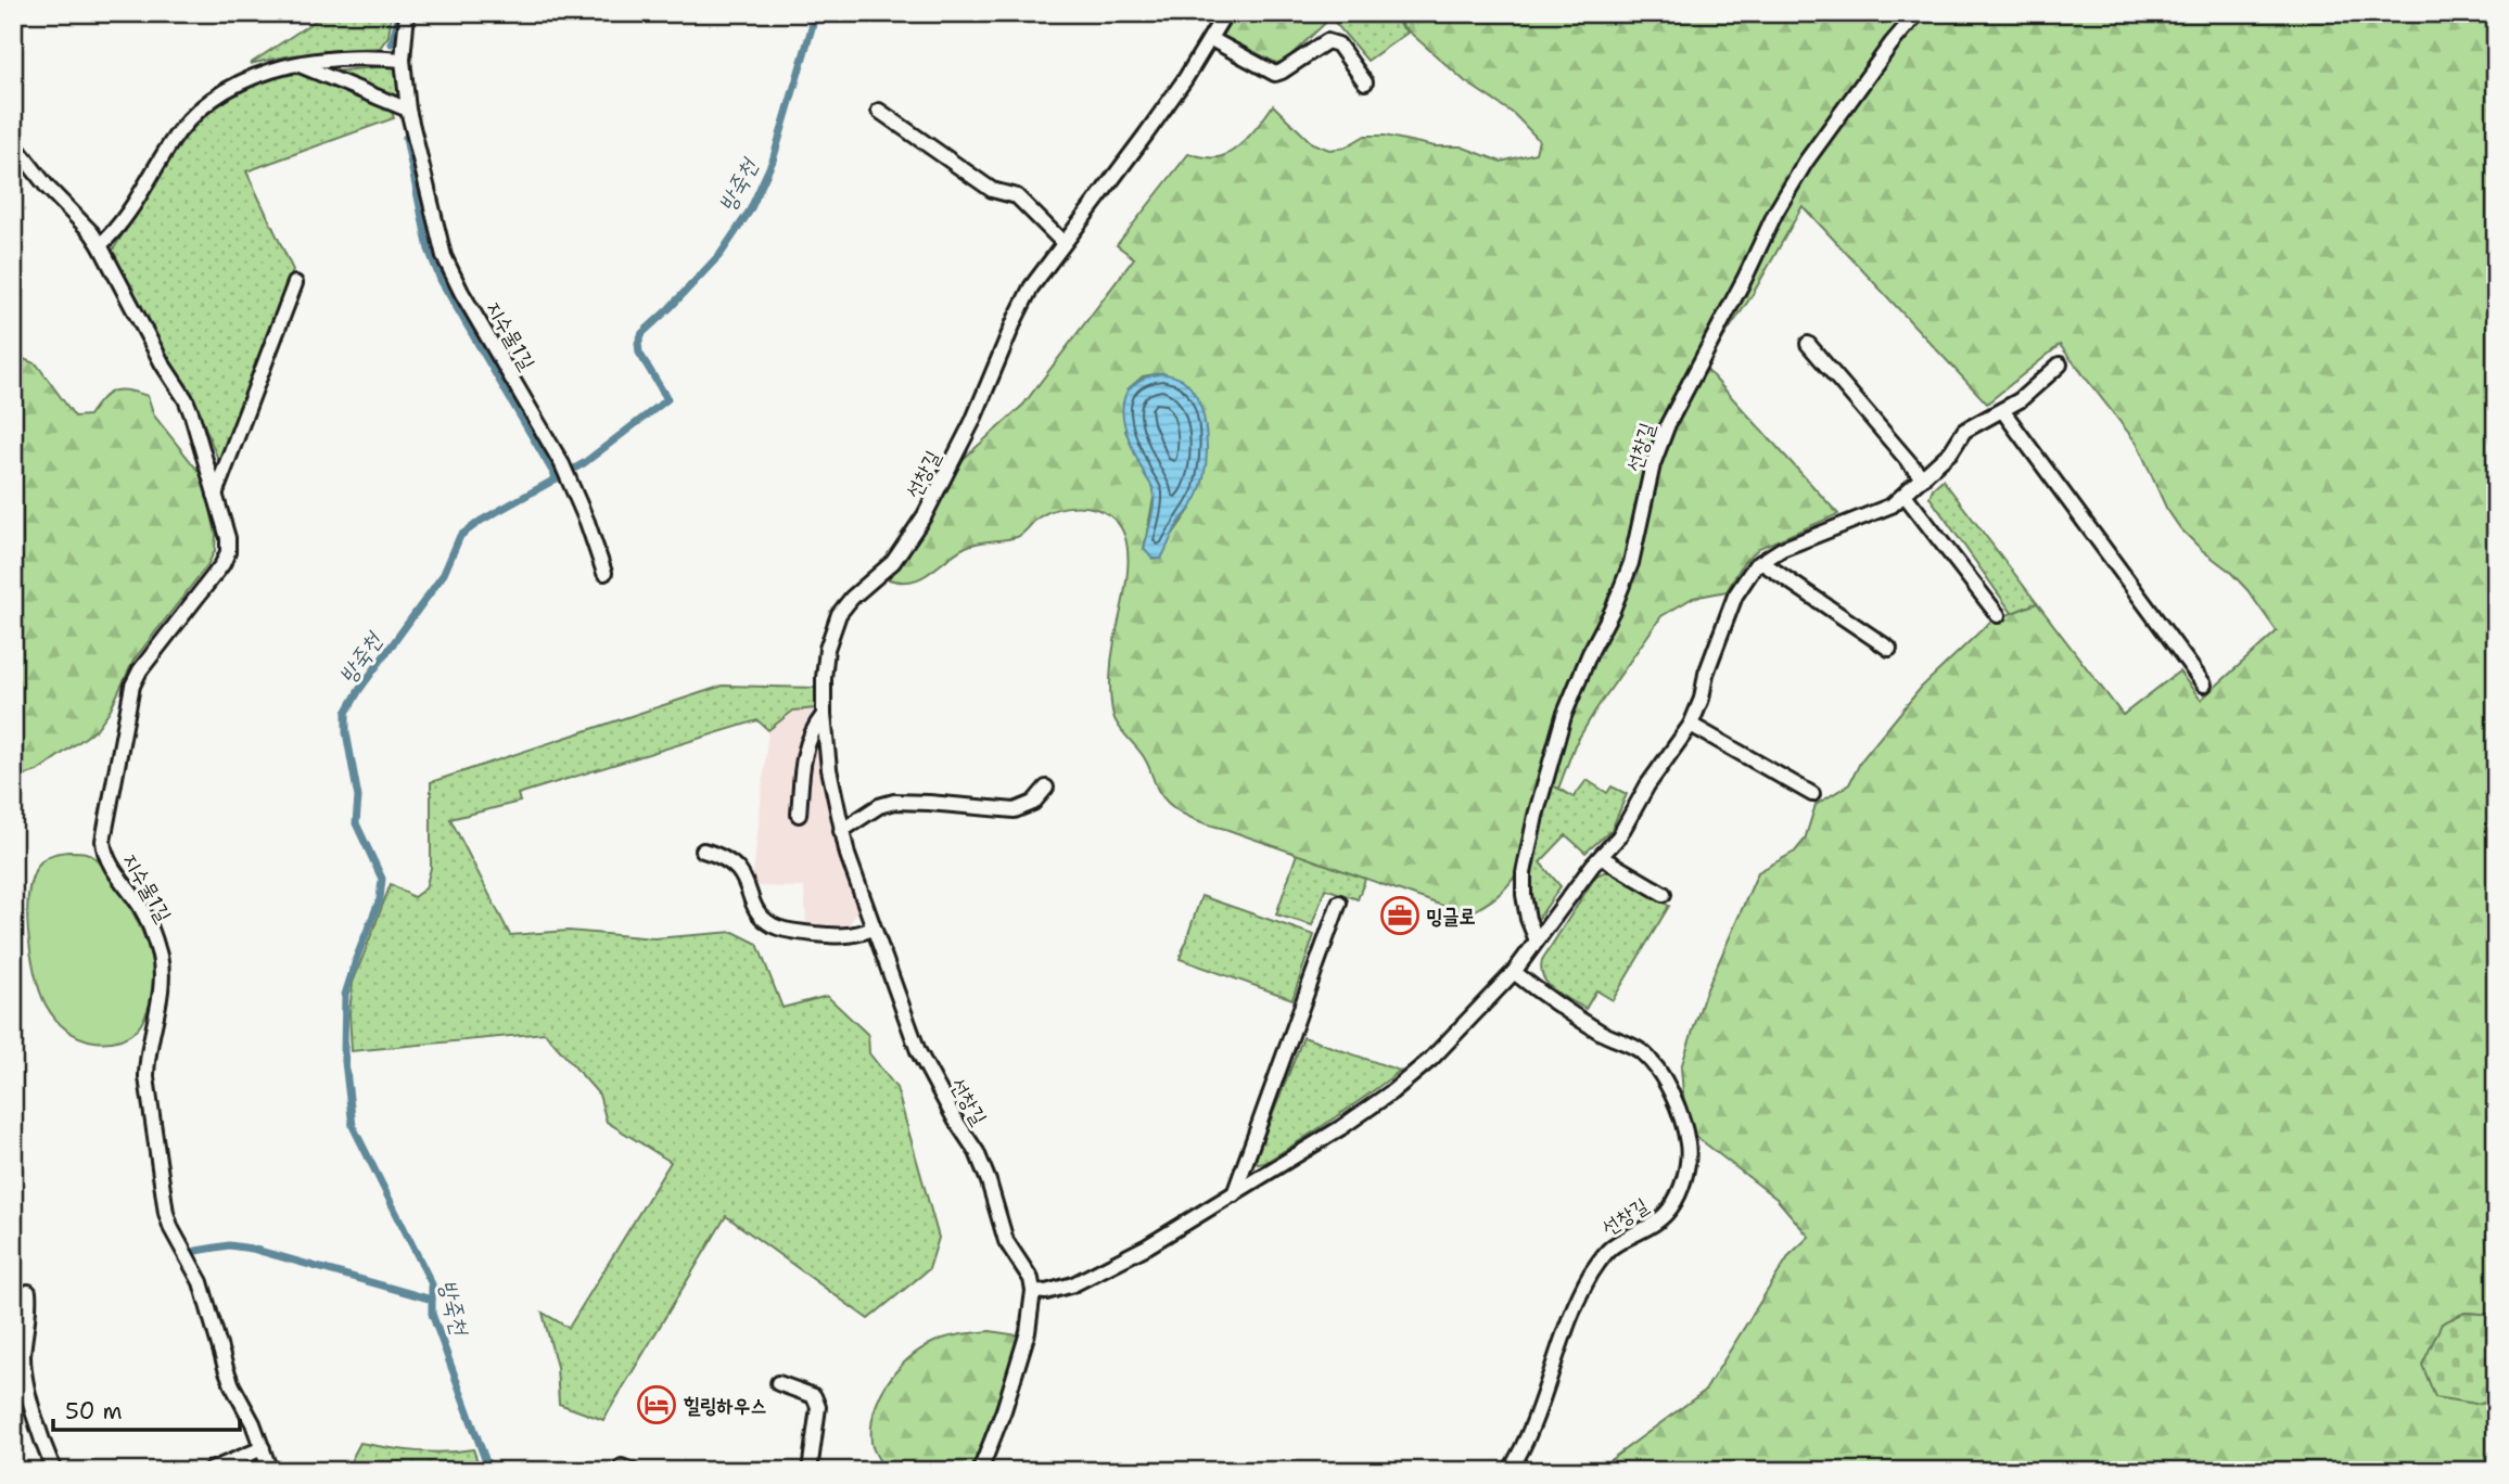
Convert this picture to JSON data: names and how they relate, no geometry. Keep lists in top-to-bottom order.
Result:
{
  "streets": {
    "lane": ["지수물1길", "선창길"]
  },
  "water": ["방죽천"],
  "places": {
    "office": ["밍글로"],
    "hotel": ["힐링하우스"]
  },
  "scale_bar": "50 m"
}
